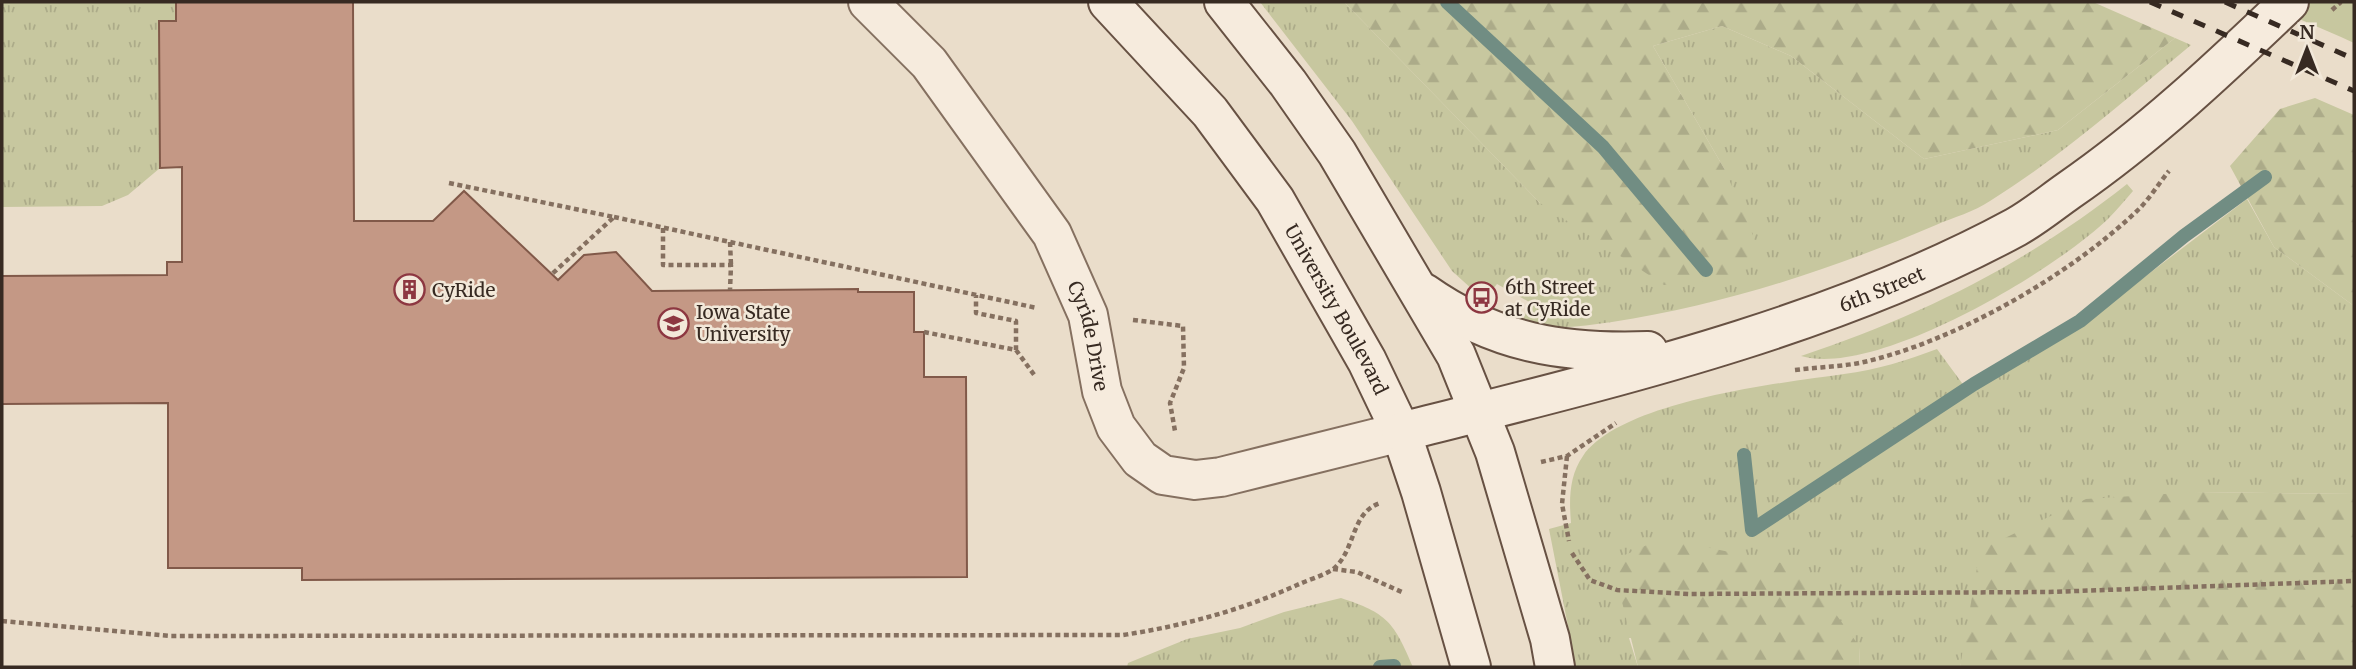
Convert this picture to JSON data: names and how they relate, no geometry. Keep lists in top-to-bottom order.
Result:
{
  "streets": {
    "main road": ["6th Street", "University Boulevard", "Cyride Drive"]
  },
  "crossings": [
    ["6th Street", "University Boulevard"],
    ["6th Street", "Cyride Drive"],
    ["University Boulevard", "Cyride Drive"]
  ],
  "places": {
    "building": ["CyRide"],
    "bus stop": ["6th Street at CyRide"],
    "school or university": ["Iowa State University"]
  },
  "north": "top"
}
